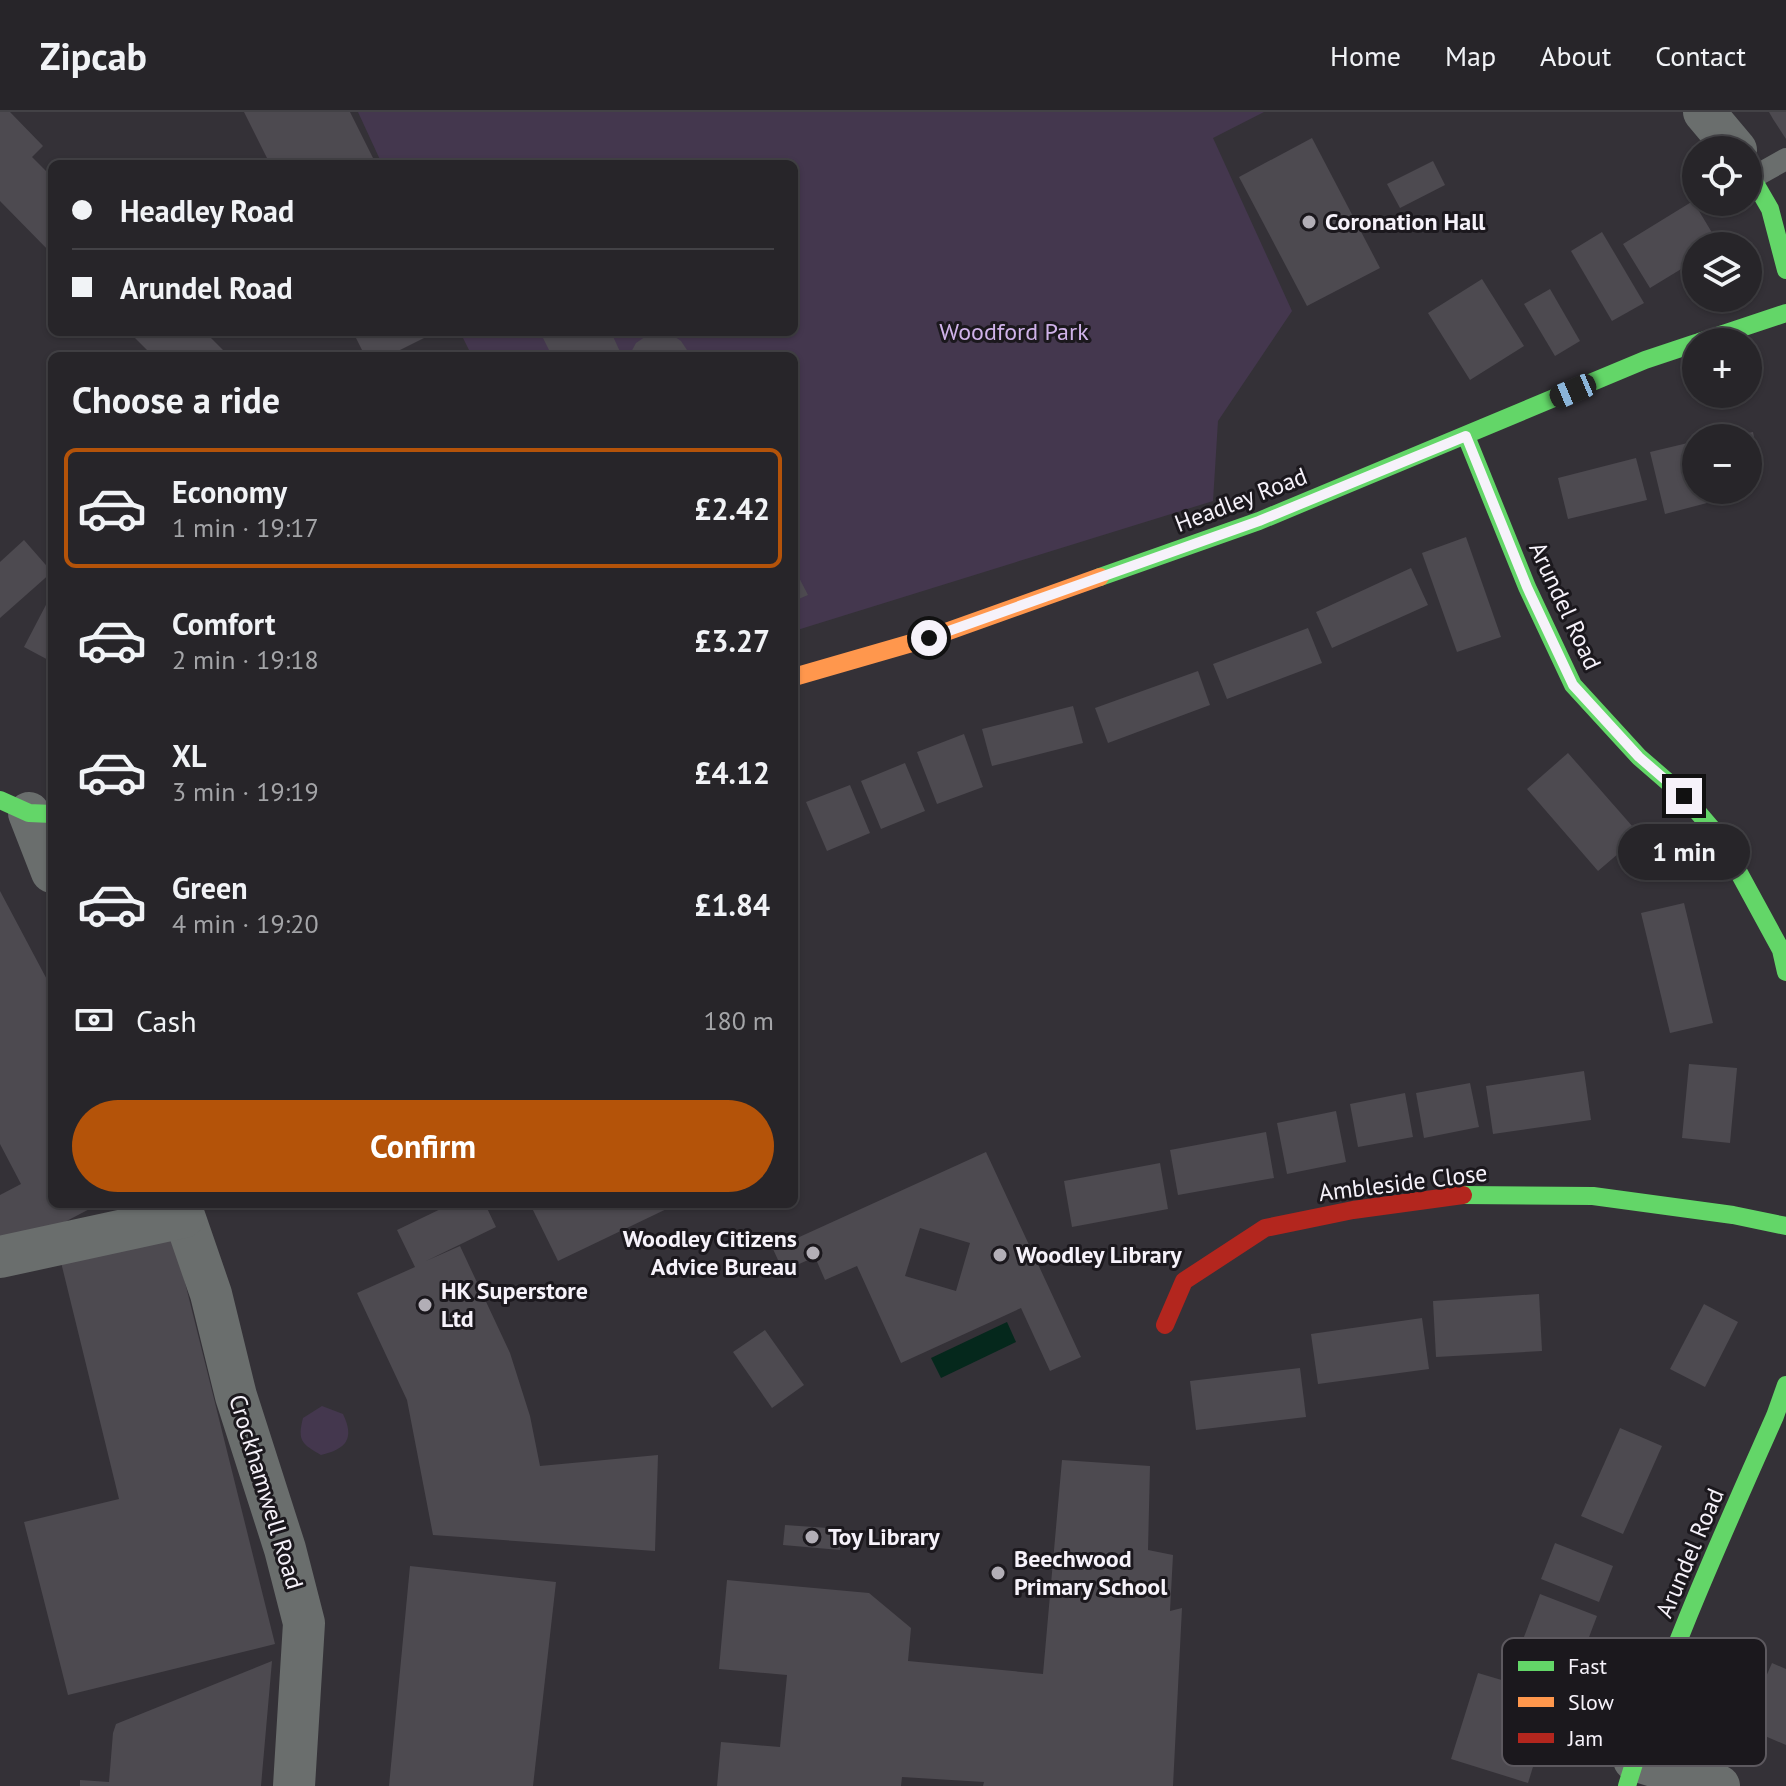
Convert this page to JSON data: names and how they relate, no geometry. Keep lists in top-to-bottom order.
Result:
{
  "streets": {
    "street": [
      "Headley Road",
      "Arundel Road",
      "Ambleside Close",
      "Crockhamwell Road"
    ]
  },
  "crossings": [
    ["Headley Road", "Arundel Road"]
  ],
  "parks": ["Woodford Park"],
  "places": [
    "Coronation Hall",
    "Woodley Citizens Advice Bureau",
    "Woodley Library",
    "HK Superstore Ltd",
    "Toy Library",
    "Beechwood Primary School"
  ],
  "legend": ["Fast", "Slow", "Jam"],
  "page": {
    "header": "Zipcab",
    "nav": [
      "Home",
      "Map",
      "About",
      "Contact"
    ],
    "map_buttons": ["+", "−"],
    "banner": ["Headley Road", "Arundel Road"],
    "heading": "Choose a ride",
    "list": [
      {
        "name": "Economy",
        "note": "1 min · 19:17",
        "value": "£2.42"
      },
      {
        "name": "Comfort",
        "note": "2 min · 19:18",
        "value": "£3.27"
      },
      {
        "name": "XL",
        "note": "3 min · 19:19",
        "value": "£4.12"
      },
      {
        "name": "Green",
        "note": "4 min · 19:20",
        "value": "£1.84"
      }
    ],
    "bubble": "1 min",
    "pay": ["Cash", "180 m"],
    "buttons": "Confirm"
  }
}
